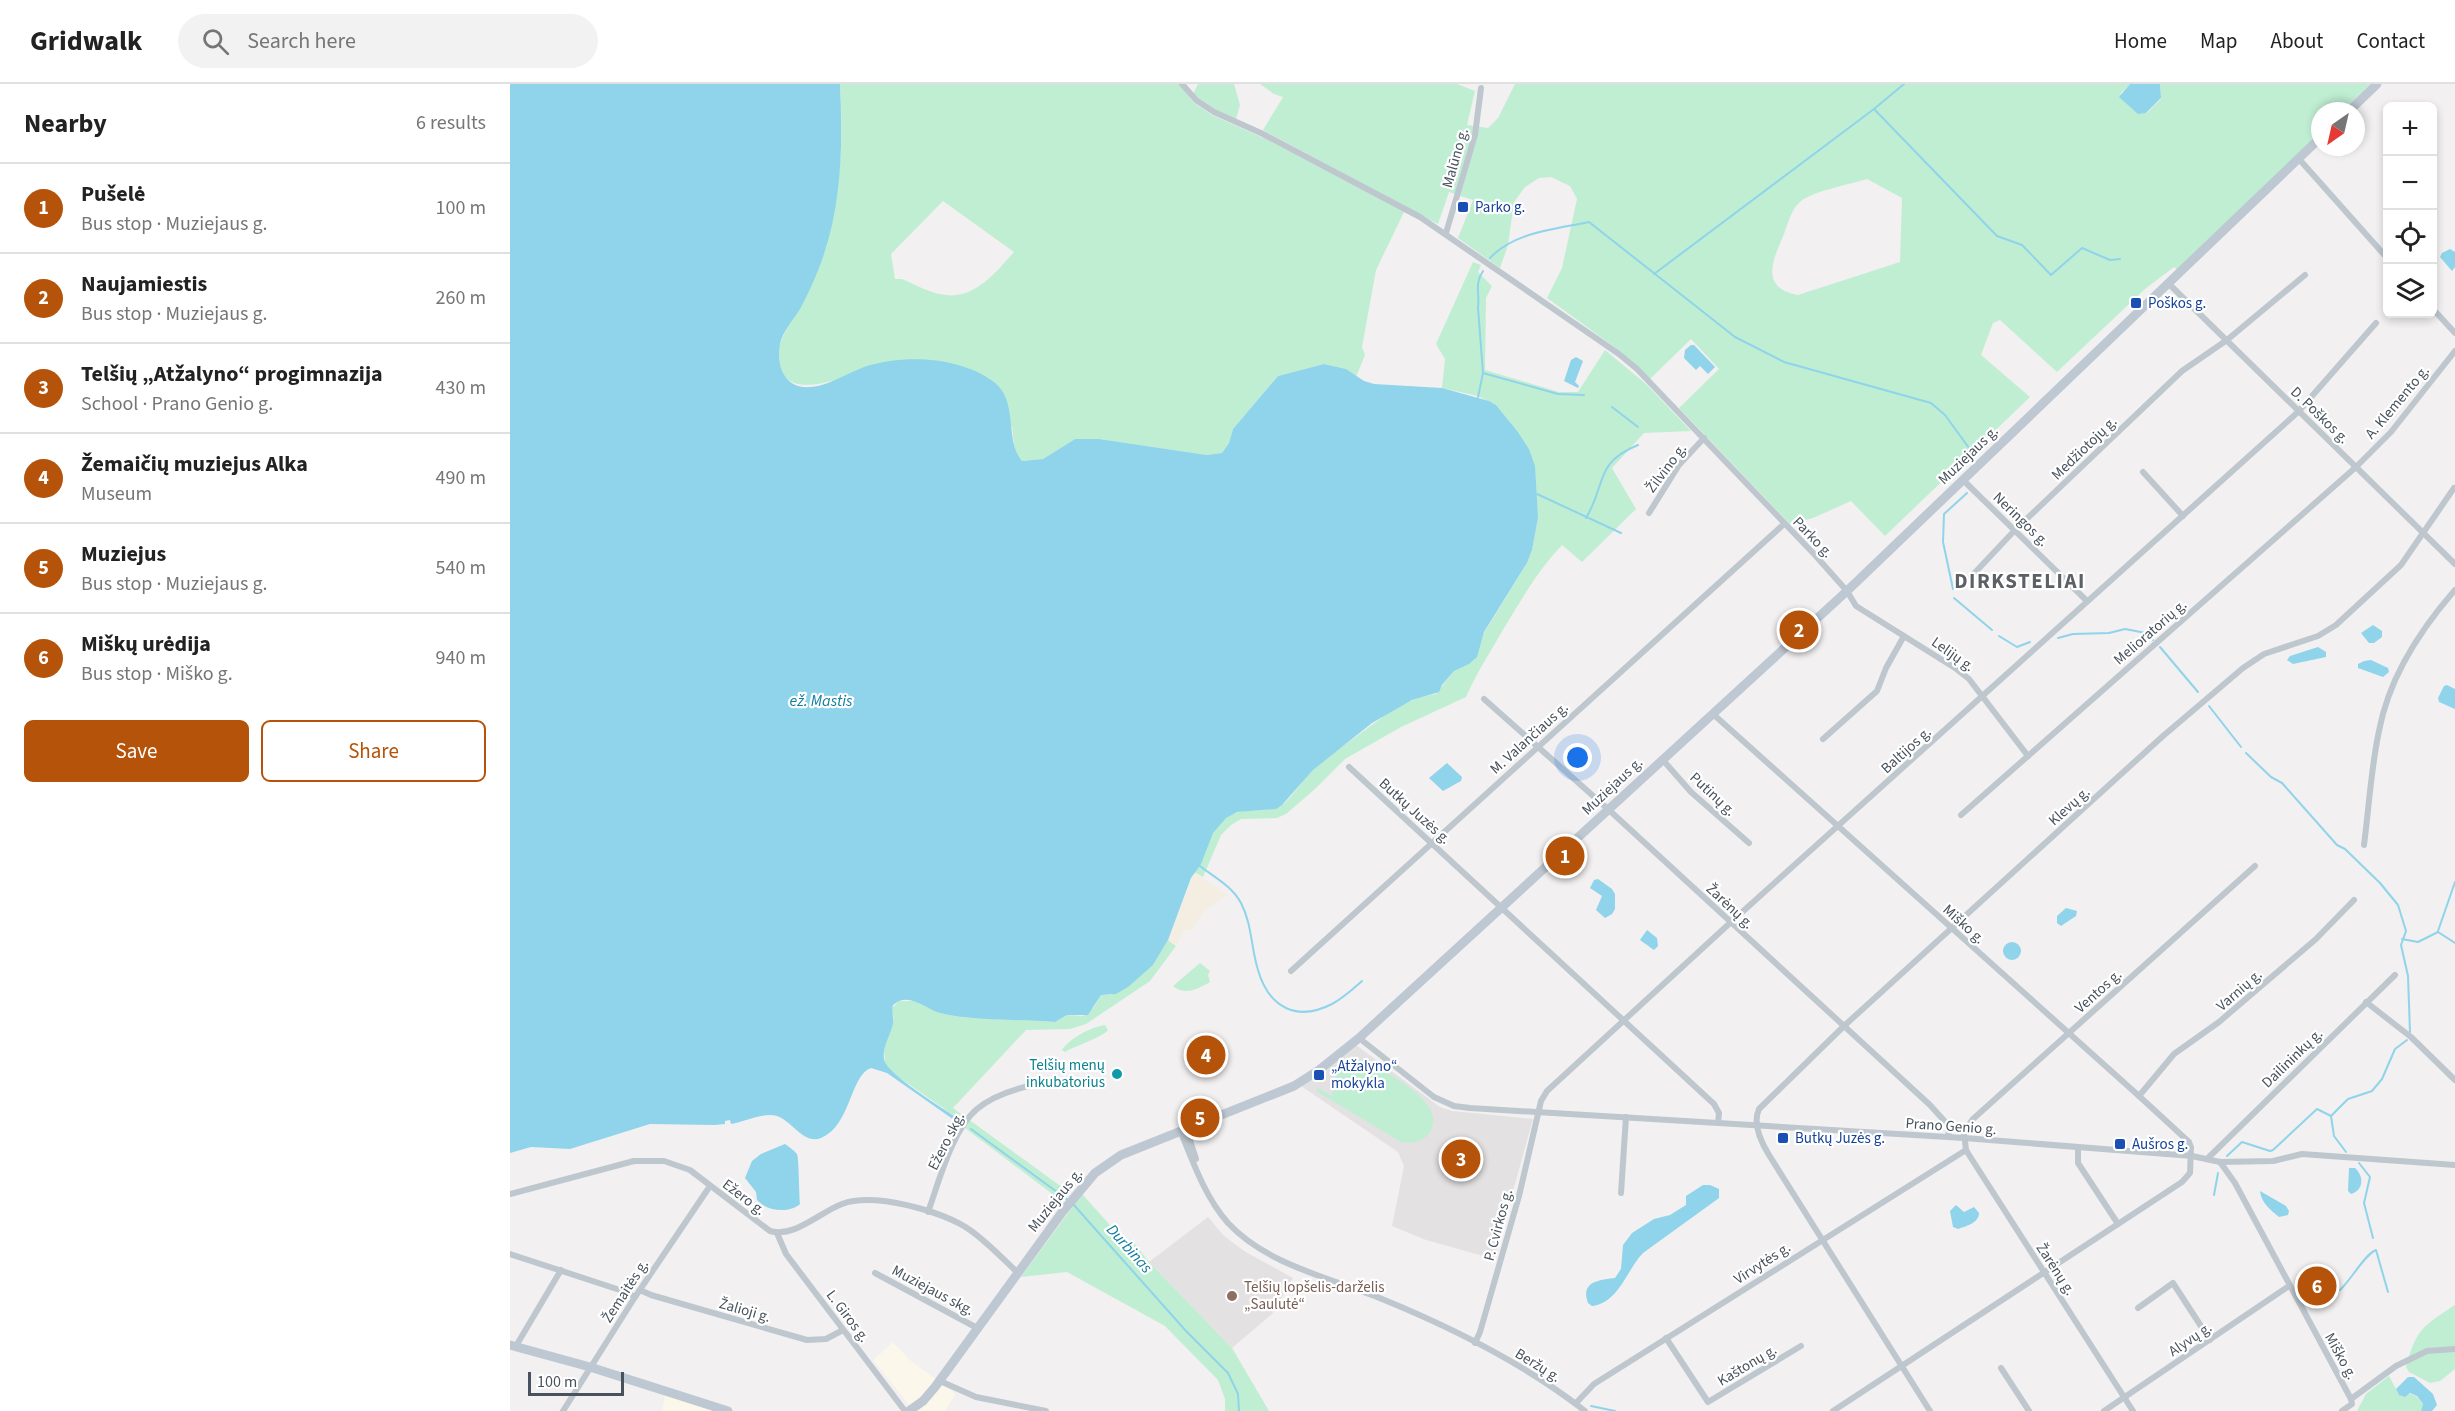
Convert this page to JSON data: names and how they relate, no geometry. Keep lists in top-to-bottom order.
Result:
{
  "streets": {
    "main road": ["Muziejaus g."],
    "street": [
      "Malūno g.",
      "A. Klemento g.",
      "D. Poškos g.",
      "Medžiotojų g.",
      "Žilvino g.",
      "Neringos g.",
      "Parko g.",
      "Melioratorių g.",
      "Lelijų g.",
      "M. Valančiaus g.",
      "Baltijos g.",
      "Putinų g.",
      "Klevų g.",
      "Butkų Juzės g.",
      "Žarėnų g.",
      "Miško g.",
      "Varnių g.",
      "Ventos g.",
      "Dailininkų g.",
      "Prano Genio g.",
      "Ežero skg.",
      "Ežero g.",
      "P. Cvirkos g.",
      "Virvytės g.",
      "Muziejaus skg.",
      "Žemaitės g.",
      "Žalioji g.",
      "L. Giros g.",
      "Alyvų g.",
      "Beržų g.",
      "Kaštonų g."
    ]
  },
  "crossings": [
    ["Malūno g.", "Parko g."],
    ["A. Klemento g.", "D. Poškos g."],
    ["A. Klemento g.", "Melioratorių g."],
    ["D. Poškos g.", "Medžiotojų g."],
    ["D. Poškos g.", "Muziejaus g."],
    ["D. Poškos g.", "Melioratorių g."],
    ["D. Poškos g.", "Baltijos g."],
    ["D. Poškos g.", "Klevų g."],
    ["Medžiotojų g.", "Neringos g."],
    ["Muziejaus g.", "Neringos g."],
    ["Muziejaus g.", "Parko g."],
    ["Muziejaus g.", "Lelijų g."],
    ["Muziejaus g.", "Putinų g."],
    ["Muziejaus g.", "Butkų Juzės g."],
    ["Muziejaus g.", "Žarėnų g."],
    ["Muziejaus g.", "Miško g."],
    ["Muziejaus g.", "Prano Genio g."],
    ["Muziejaus g.", "Muziejaus skg."],
    ["Muziejaus g.", "Beržų g."],
    ["Žilvino g.", "Parko g."],
    ["Neringos g.", "Baltijos g."],
    ["Parko g.", "Lelijų g."],
    ["Parko g.", "M. Valančiaus g."],
    ["Melioratorių g.", "Lelijų g."],
    ["Lelijų g.", "Baltijos g."],
    ["M. Valančiaus g.", "Butkų Juzės g."],
    ["M. Valančiaus g.", "Žarėnų g."],
    ["Baltijos g.", "Butkų Juzės g."],
    ["Baltijos g.", "Žarėnų g."],
    ["Baltijos g.", "Miško g."],
    ["Baltijos g.", "Prano Genio g."],
    ["Baltijos g.", "P. Cvirkos g."],
    ["Klevų g.", "Žarėnų g."],
    ["Klevų g.", "Miško g."],
    ["Klevų g.", "Prano Genio g."],
    ["Butkų Juzės g.", "Prano Genio g."],
    ["Žarėnų g.", "Ventos g."],
    ["Žarėnų g.", "Prano Genio g."],
    ["Žarėnų g.", "Virvytės g."],
    ["Žarėnų g.", "Alyvų g."],
    ["Miško g.", "Varnių g."],
    ["Miško g.", "Ventos g."],
    ["Miško g.", "Prano Genio g."],
    ["Miško g.", "Alyvų g."],
    ["Ventos g.", "Prano Genio g."],
    ["Dailininkų g.", "Prano Genio g."],
    ["Prano Genio g.", "P. Cvirkos g."],
    ["Ežero g.", "Žemaitės g."],
    ["Ežero g.", "L. Giros g."],
    ["P. Cvirkos g.", "Beržų g."],
    ["Virvytės g.", "Beržų g."],
    ["Virvytės g.", "Kaštonų g."],
    ["Žemaitės g.", "Žalioji g."],
    ["Žalioji g.", "L. Giros g."]
  ],
  "districts": ["DIRKSTELIAI"],
  "water": ["ež. Mastis", "Durbinas"],
  "places": {
    "transit": [
      "Parko g.",
      "Poškos g.",
      "„Atžalyno“ mokykla",
      "Butkų Juzės g.",
      "Aušros g."
    ],
    "other": ["Telšių menų inkubatorius", "Telšių lopšelis-darželis „Saulutė“"]
  },
  "scale_bar": "100 m",
  "north": "bottom left",
  "page": {
    "header": "Gridwalk",
    "search": "Search here",
    "nav": [
      "Home",
      "Map",
      "About",
      "Contact"
    ],
    "heading": ["Nearby", "6 results"],
    "map_buttons": ["+", "−"],
    "list": [
      {
        "mark": "1",
        "name": "Pušelė",
        "note": "Bus stop · Muziejaus g.",
        "value": "100 m"
      },
      {
        "mark": "2",
        "name": "Naujamiestis",
        "note": "Bus stop · Muziejaus g.",
        "value": "260 m"
      },
      {
        "mark": "3",
        "name": "Telšių „Atžalyno“ progimnazija",
        "note": "School · Prano Genio g.",
        "value": "430 m"
      },
      {
        "mark": "4",
        "name": "Žemaičių muziejus Alka",
        "note": "Museum",
        "value": "490 m"
      },
      {
        "mark": "5",
        "name": "Muziejus",
        "note": "Bus stop · Muziejaus g.",
        "value": "540 m"
      },
      {
        "mark": "6",
        "name": "Miškų urėdija",
        "note": "Bus stop · Miško g.",
        "value": "940 m"
      }
    ],
    "pins": [
      "2",
      "1",
      "4",
      "5",
      "3",
      "6"
    ],
    "buttons": ["Save", "Share"],
    "scale": "100 m"
  }
}
